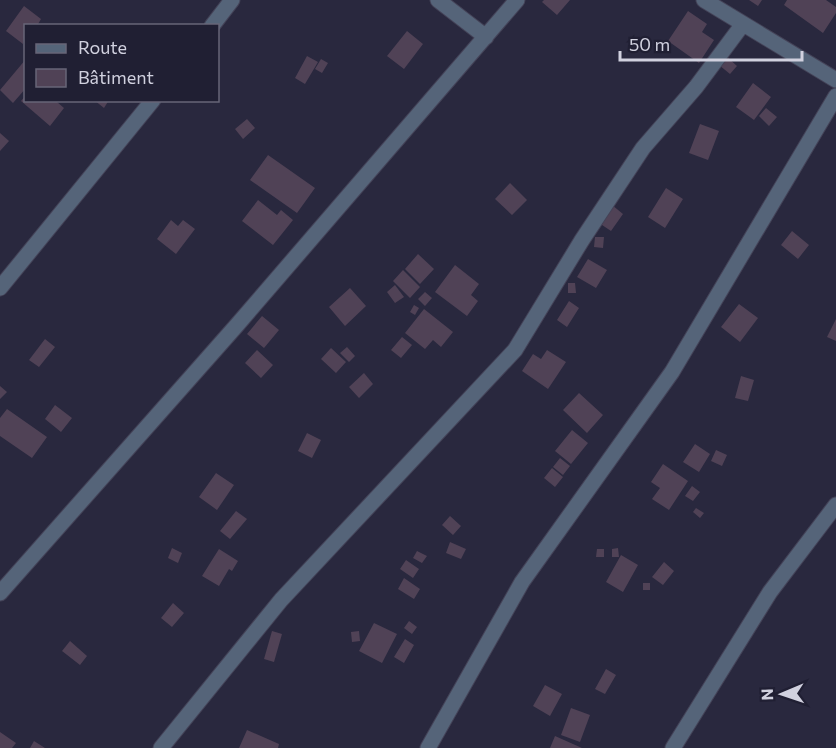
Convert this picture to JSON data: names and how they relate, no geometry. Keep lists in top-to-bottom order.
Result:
{
  "legend": ["Route", "Bâtiment"],
  "scale_bar": "50 m",
  "north": "left"
}
